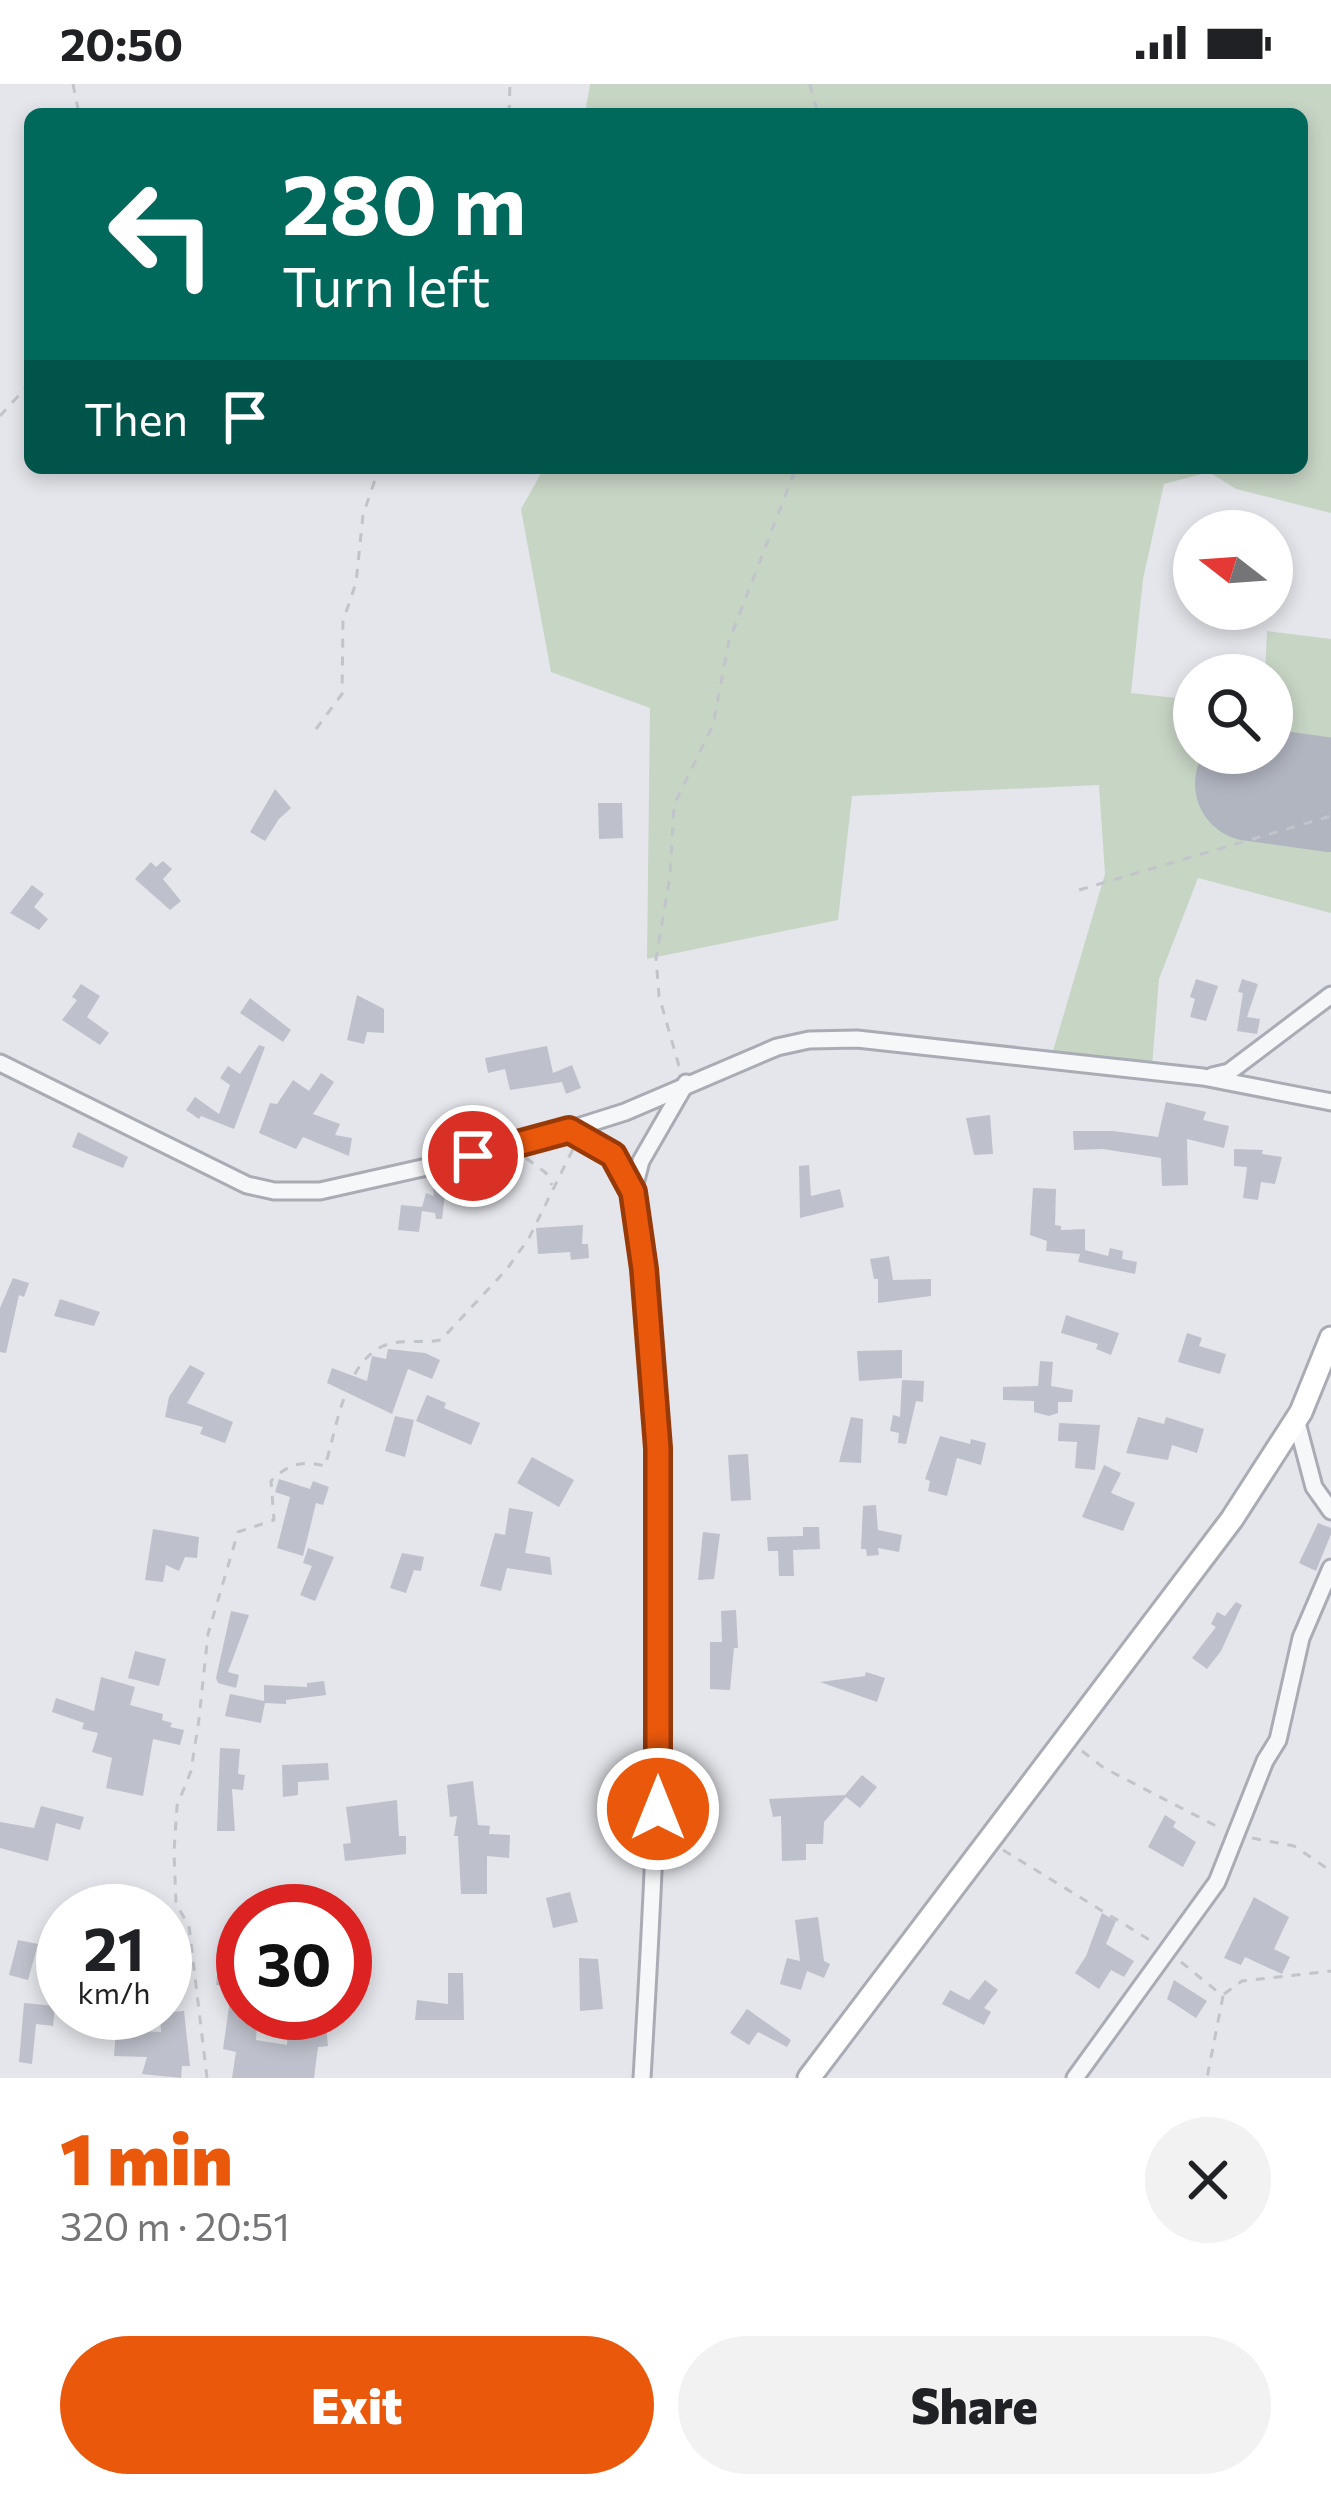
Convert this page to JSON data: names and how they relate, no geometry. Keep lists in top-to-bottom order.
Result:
{
  "north": "left",
  "page": {
    "status": "20:50",
    "turn": ["280 m", "Turn left"],
    "then": "Then",
    "speed": "21 km/h",
    "limit": "30",
    "heading": ["1 min", "320 m · 20:51"],
    "buttons": ["Exit", "Share"]
  }
}
